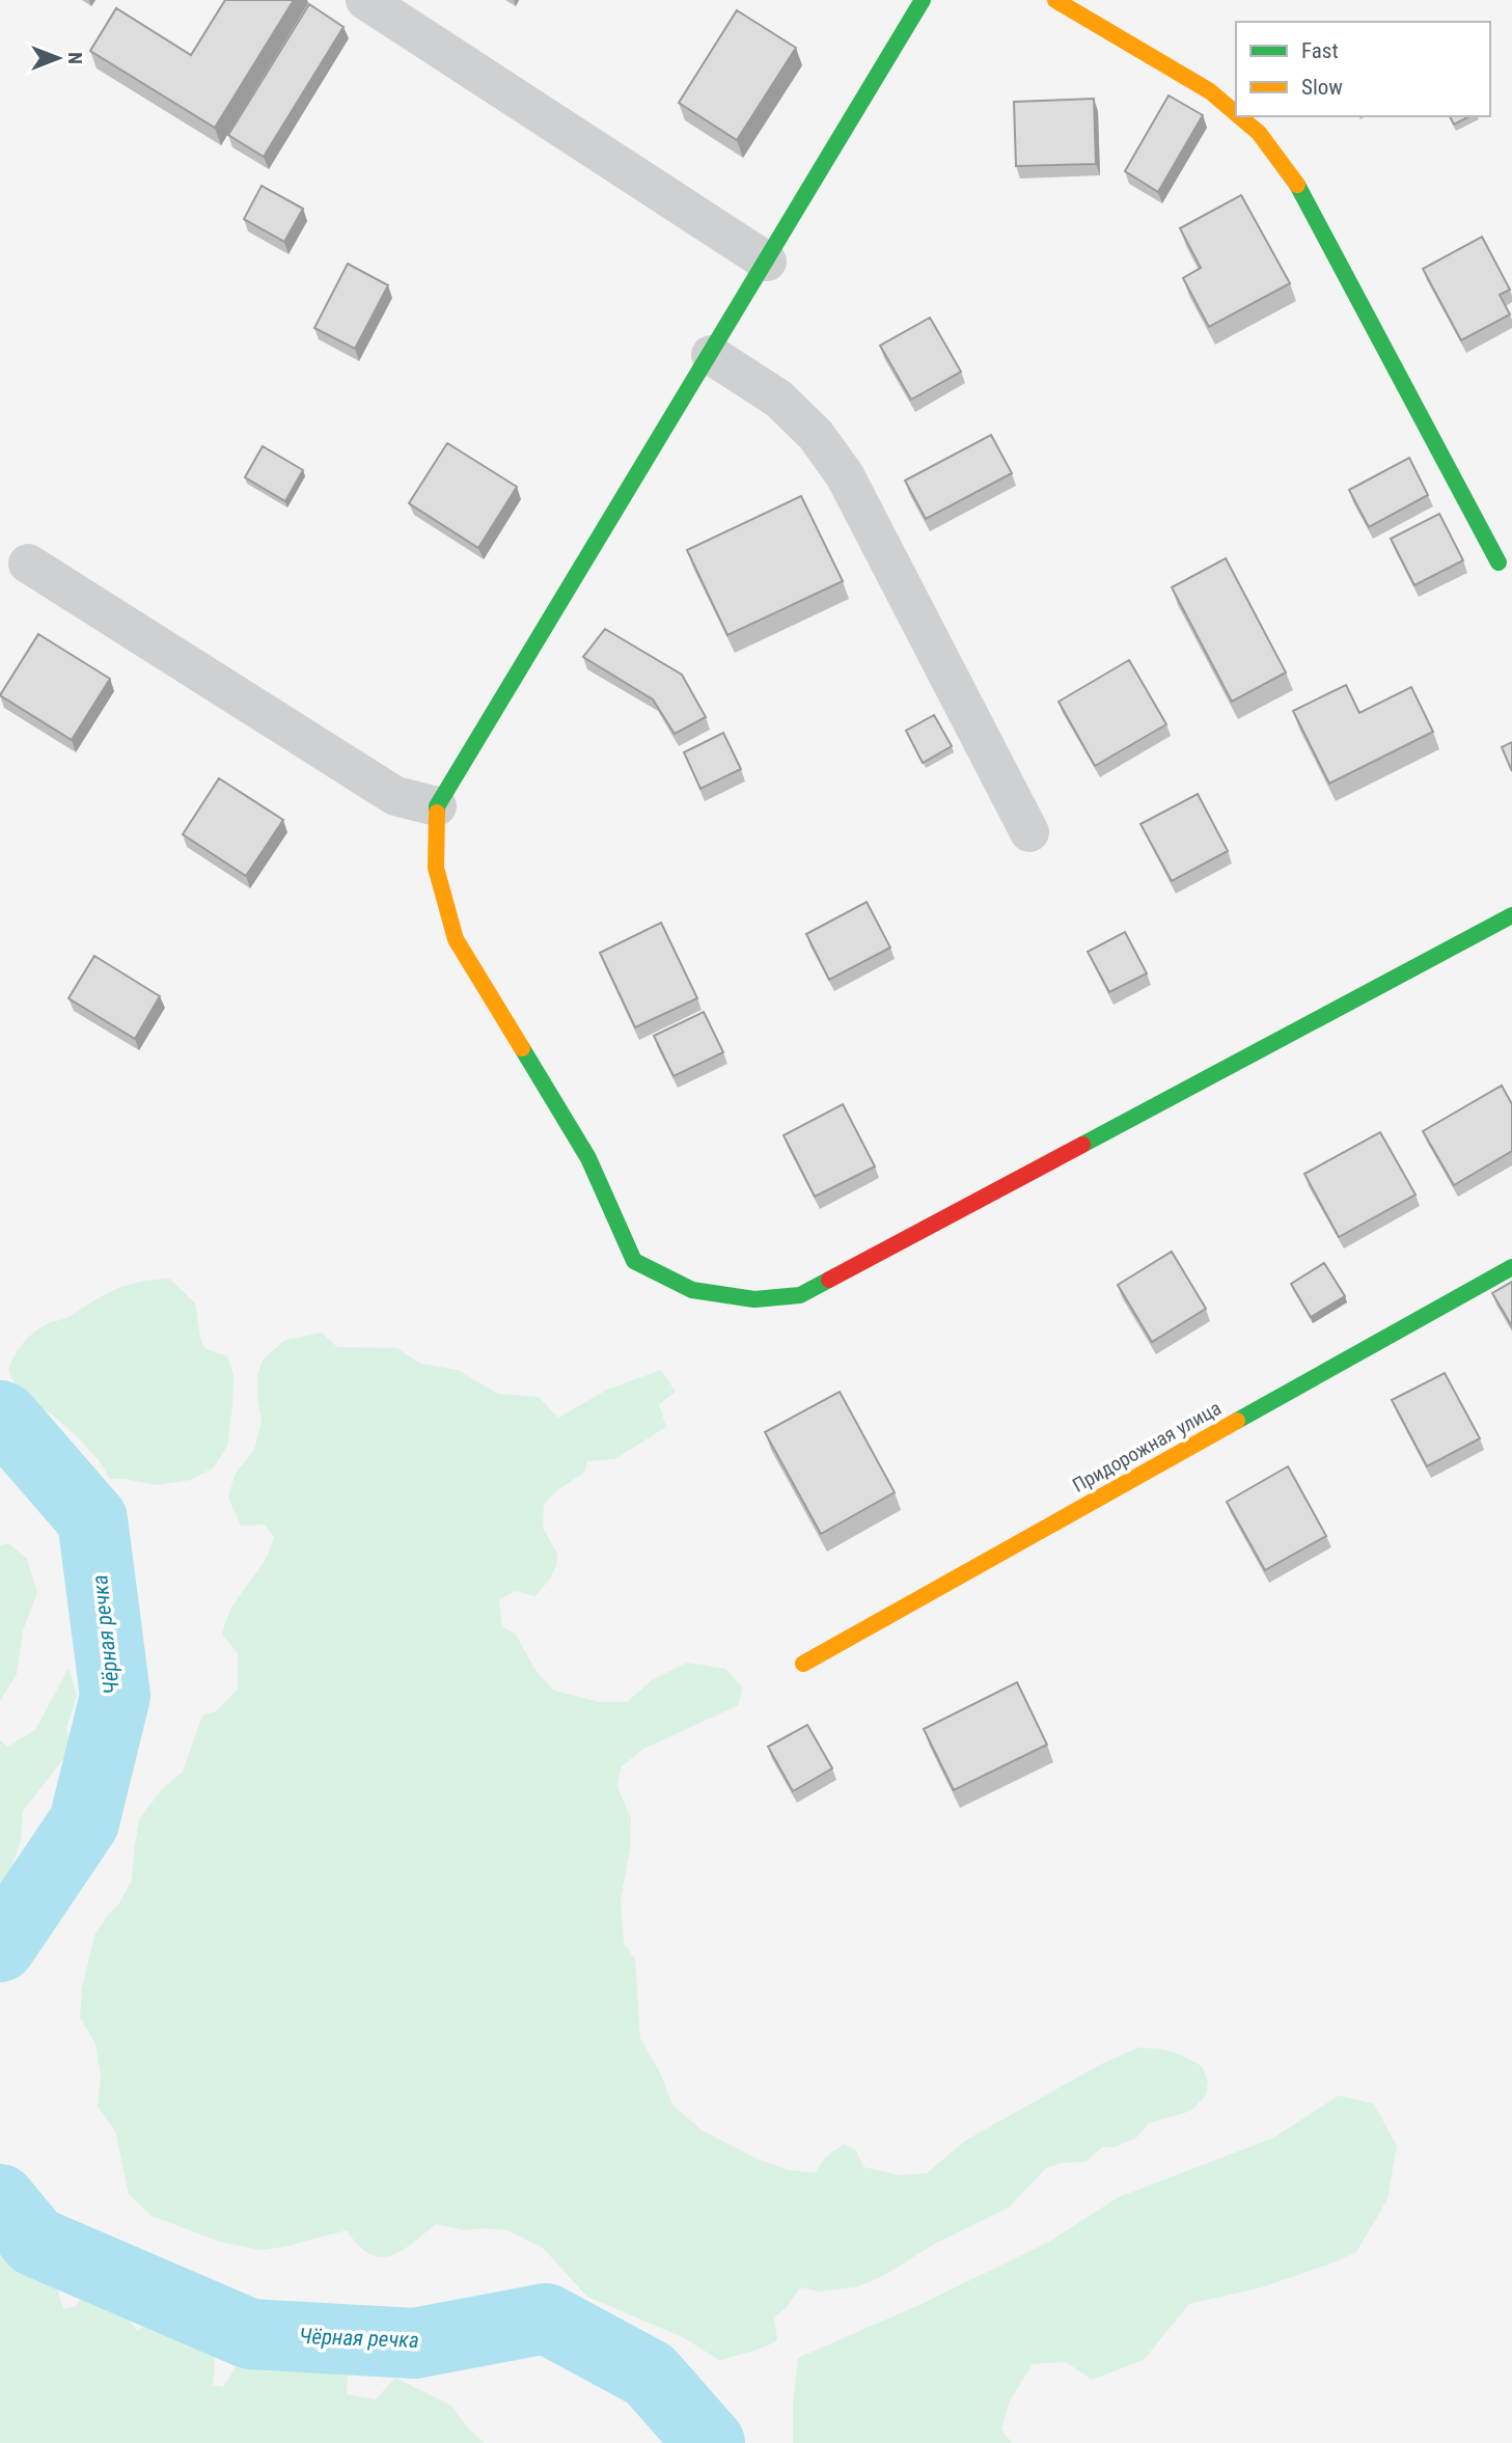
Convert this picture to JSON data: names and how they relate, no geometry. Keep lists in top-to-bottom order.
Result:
{
  "streets": {
    "street": ["Придорожная улица"]
  },
  "water": ["Чёрная речка"],
  "legend": ["Fast", "Slow"],
  "north": "right"
}
